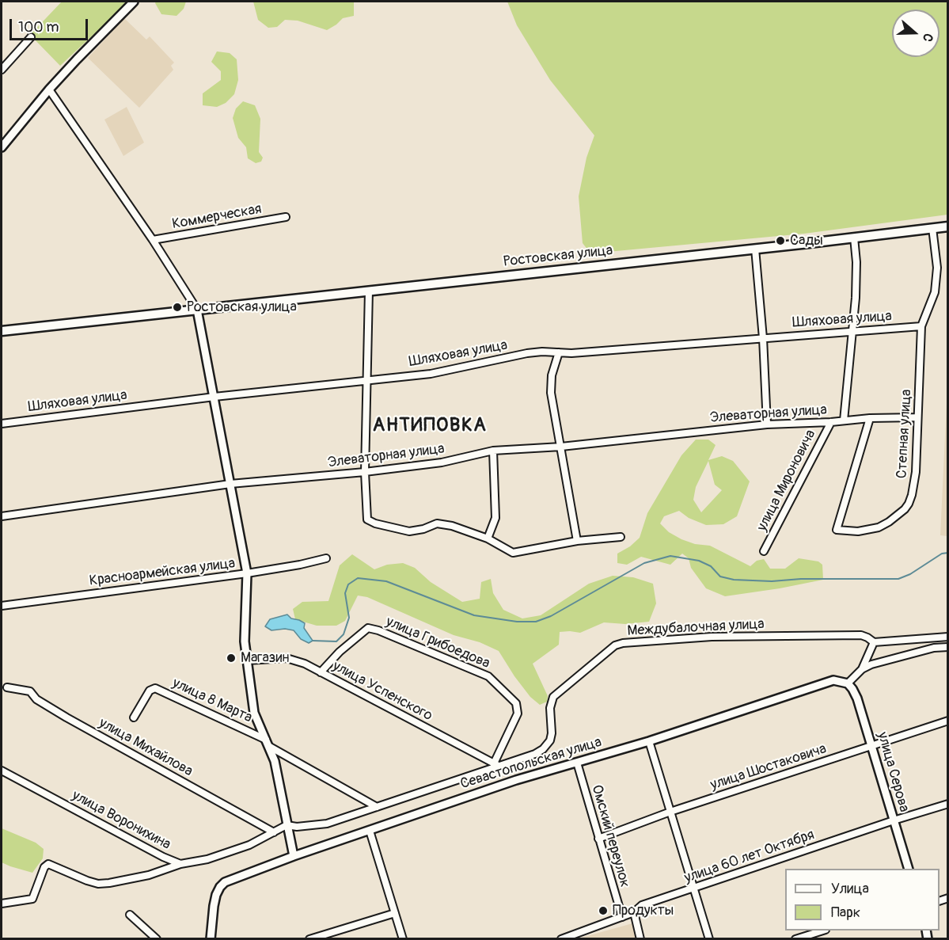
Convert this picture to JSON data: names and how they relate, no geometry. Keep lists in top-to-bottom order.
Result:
{
  "streets": {
    "main road": ["Ростовская улица"],
    "street": [
      "Коммерческая",
      "Шляховая улица",
      "Элеваторная улица",
      "Степная улица",
      "улица Мироновича",
      "Красноармейская улица",
      "Междубалочная улица",
      "улица Грибоедова",
      "улица Успенского",
      "улица 8 Марта",
      "улица Михайлова",
      "Севастопольская улица",
      "улица Шостаковича",
      "улица Серова",
      "улица Воронихина",
      "Омский переулок",
      "улица 60 лет Октября"
    ]
  },
  "crossings": [
    ["Ростовская улица", "Степная улица"],
    ["Шляховая улица", "Степная улица"],
    ["Элеваторная улица", "Степная улица"],
    ["Элеваторная улица", "улица Мироновича"],
    ["Междубалочная улица", "улица Грибоедова"],
    ["Междубалочная улица", "улица Успенского"],
    ["улица Грибоедова", "улица Успенского"],
    ["улица Михайлова", "улица Воронихина"],
    ["Севастопольская улица", "улица Серова"],
    ["Севастопольская улица", "Омский переулок"],
    ["улица Шостаковича", "улица Серова"],
    ["улица Шостаковича", "Омский переулок"],
    ["улица Серова", "улица 60 лет Октября"],
    ["Омский переулок", "улица 60 лет Октября"]
  ],
  "districts": ["АНТИПОВКА"],
  "places": [
    "Сады",
    "Ростовская улица",
    "Магазин",
    "Продукты"
  ],
  "legend": ["Улица", "Парк"],
  "scale_bar": "100 m",
  "north": "right"
}
